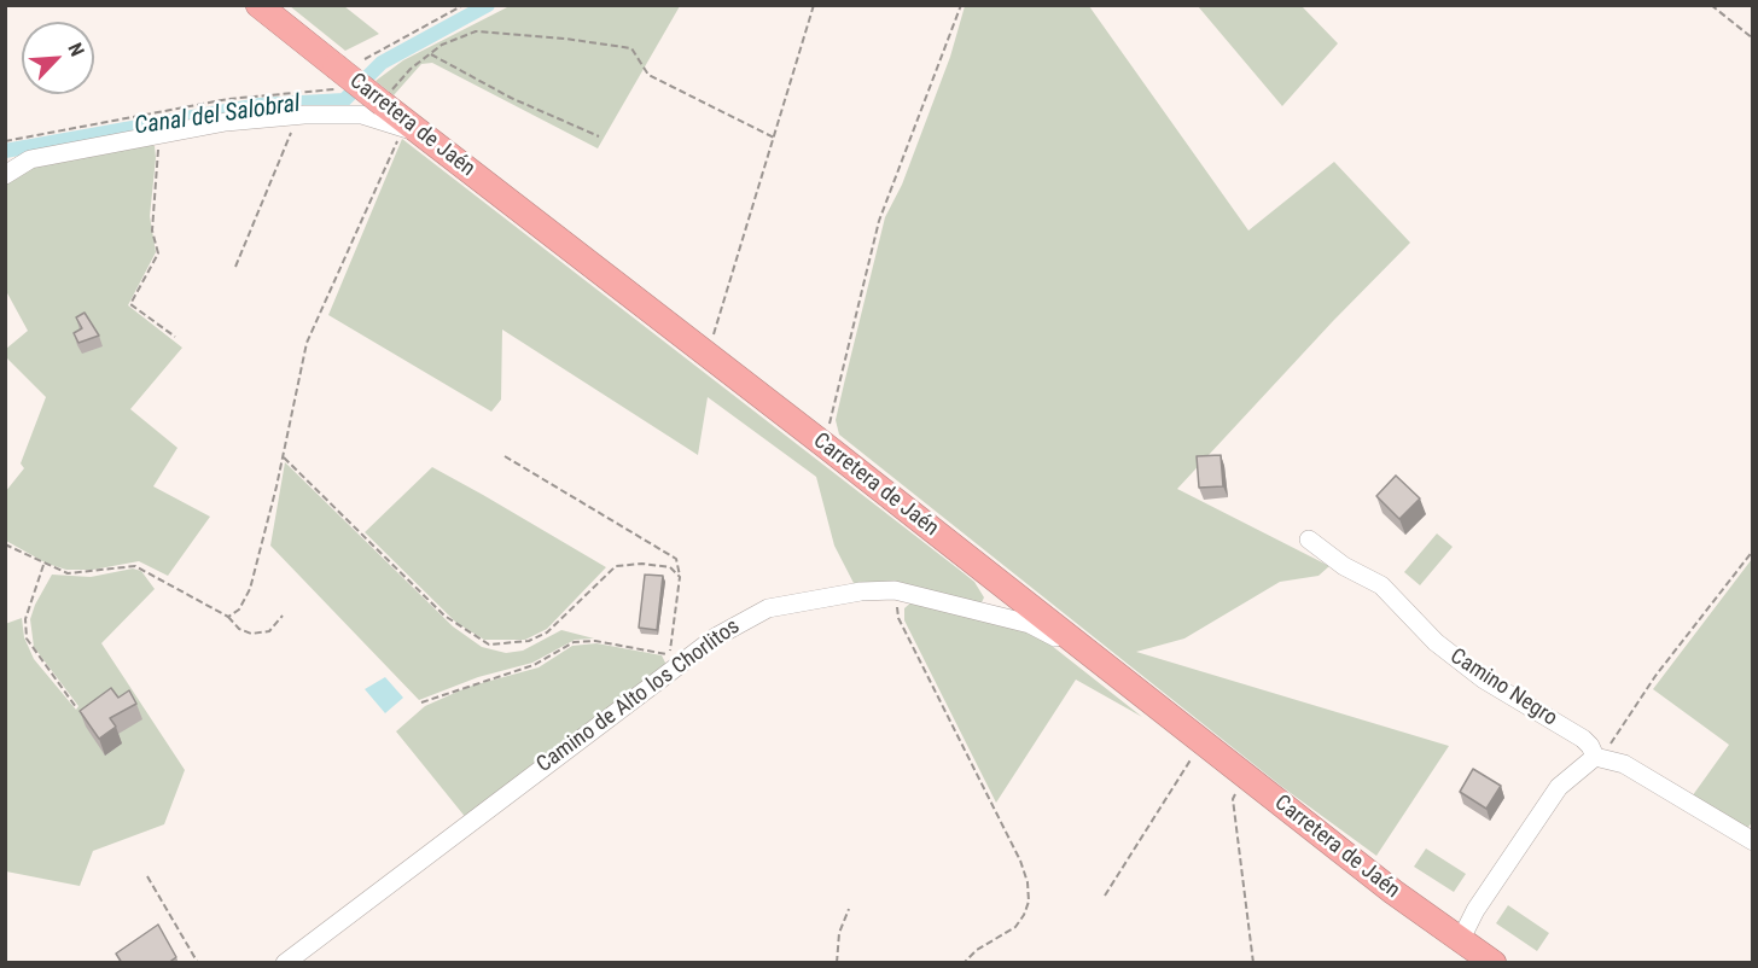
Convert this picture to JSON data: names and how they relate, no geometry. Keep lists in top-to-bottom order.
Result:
{
  "streets": {
    "highway": ["Carretera de Jaén"],
    "street": ["Camino Negro", "Camino de Alto los Chorlitos"]
  },
  "crossings": [
    ["Carretera de Jaén", "Camino de Alto los Chorlitos"]
  ],
  "water": ["Canal del Salobral"],
  "north": "top right"
}
